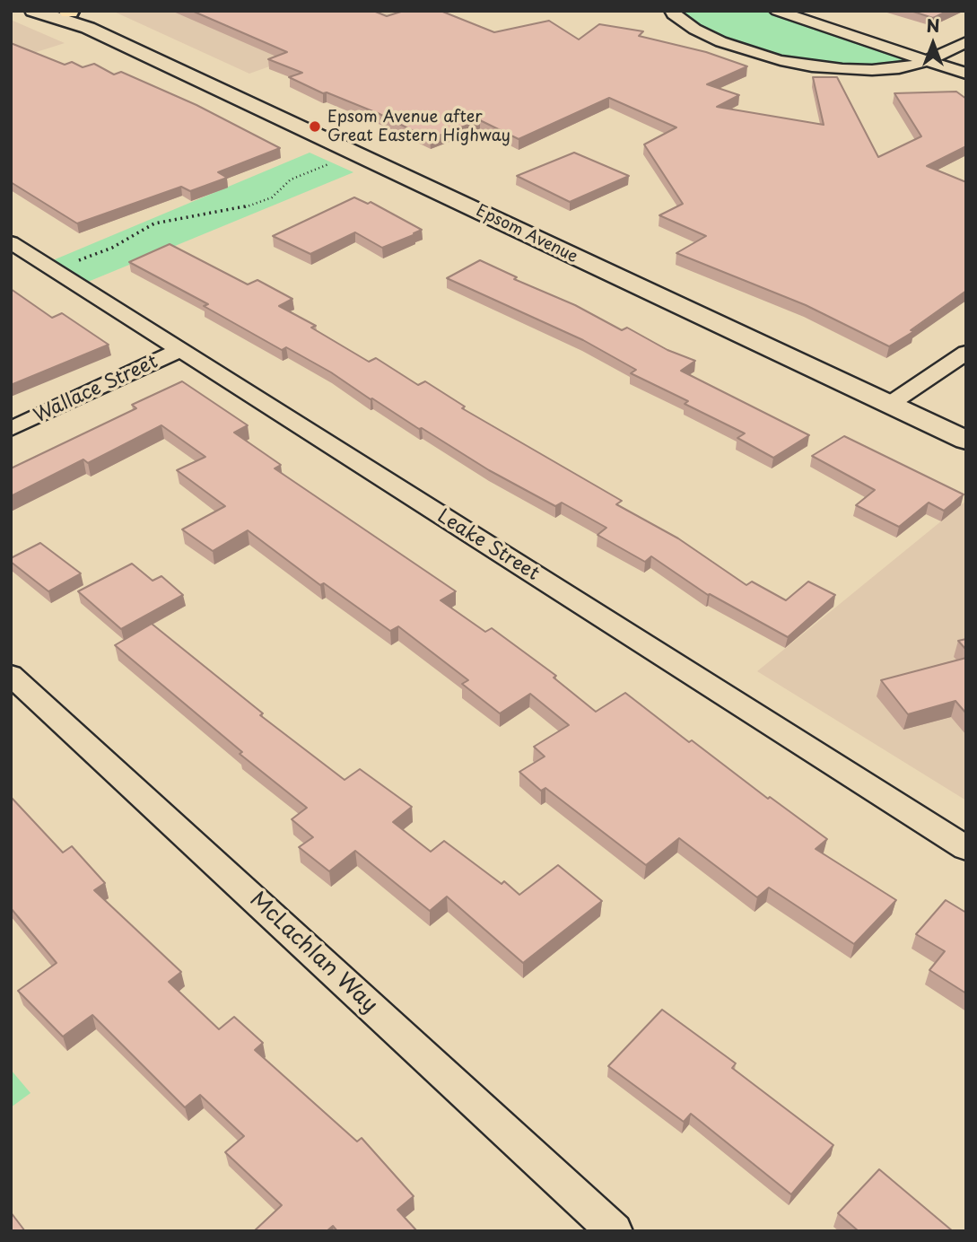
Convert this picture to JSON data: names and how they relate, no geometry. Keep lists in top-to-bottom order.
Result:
{
  "streets": {
    "street": [
      "Epsom Avenue",
      "Wallace Street",
      "Leake Street",
      "McLachlan Way"
    ]
  },
  "crossings": [
    ["Wallace Street", "Leake Street"]
  ],
  "places": ["Epsom Avenue after Great Eastern Highway"],
  "north": "top"
}
